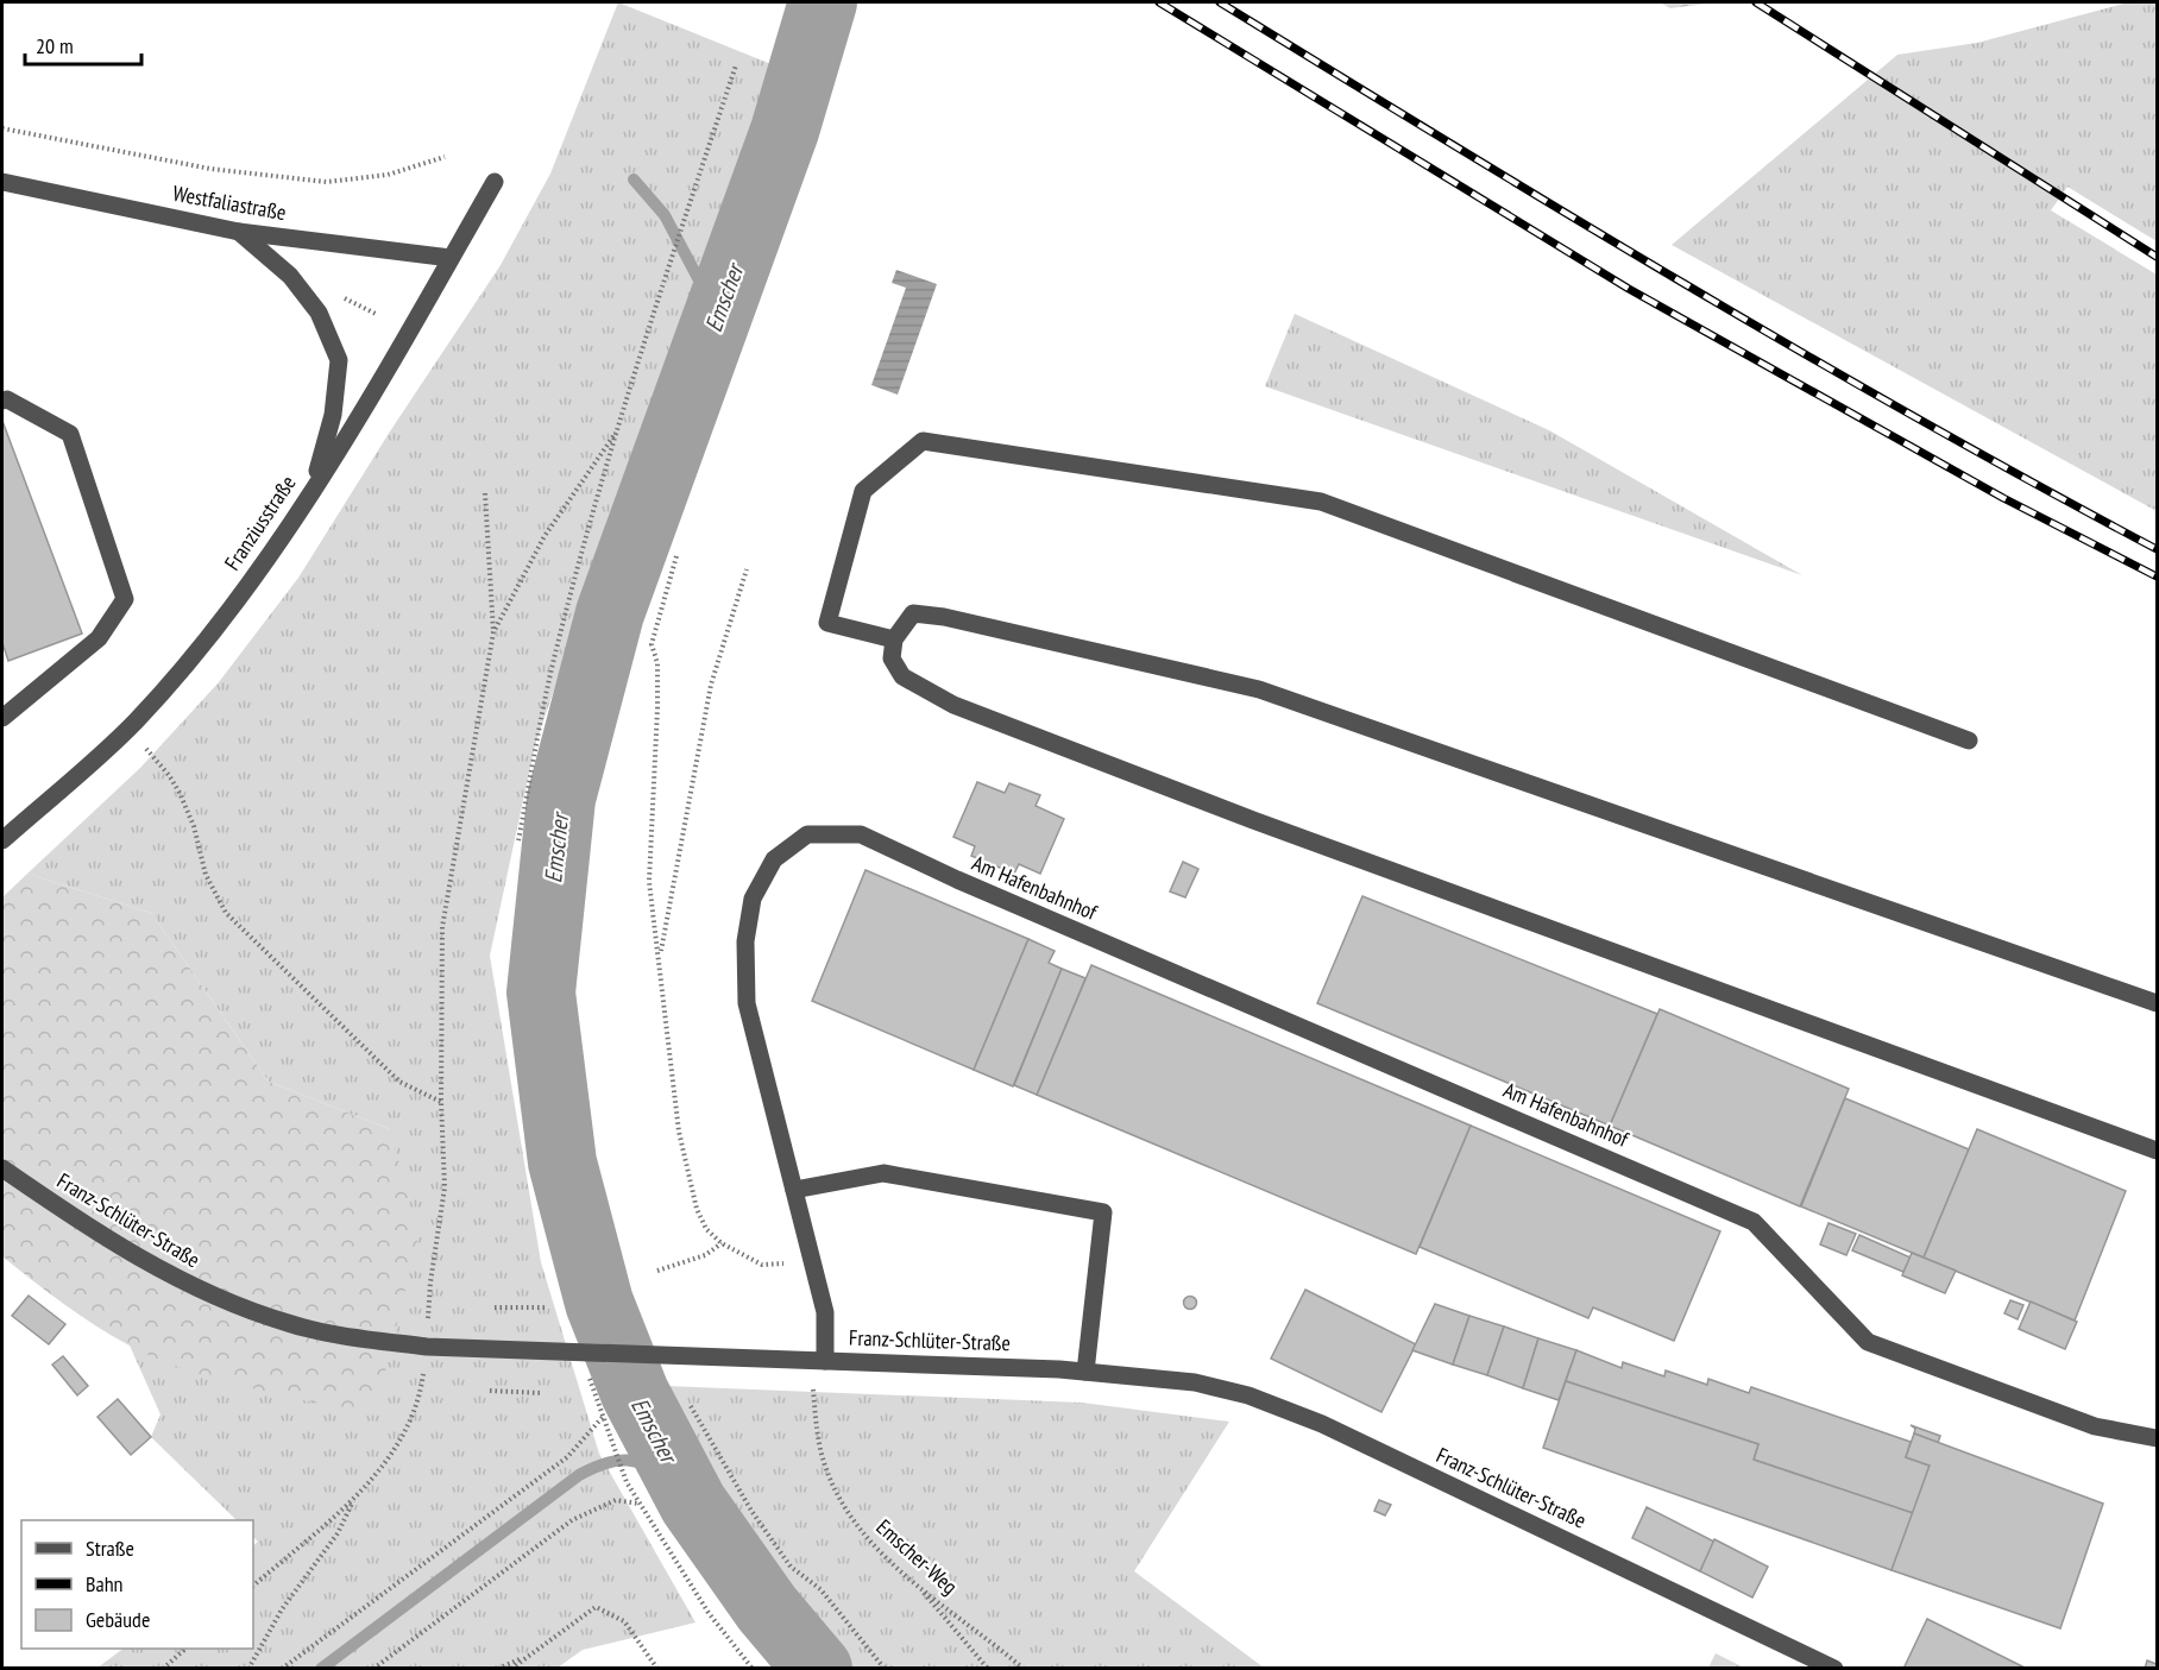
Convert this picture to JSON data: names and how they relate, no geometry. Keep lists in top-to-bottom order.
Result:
{
  "streets": {
    "street": [
      "Westfaliastraße",
      "Franziusstraße",
      "Am Hafenbahnhof",
      "Franz-Schlüter-Straße"
    ],
    "path": ["Emscher-Weg"]
  },
  "crossings": [
    ["Westfaliastraße", "Franziusstraße"],
    ["Am Hafenbahnhof", "Franz-Schlüter-Straße"],
    ["Am Hafenbahnhof", "Emscher-Weg"],
    ["Franz-Schlüter-Straße", "Emscher-Weg"]
  ],
  "water": ["Emscher"],
  "legend": ["Straße", "Bahn", "Gebäude"],
  "scale_bar": "20 m"
}
